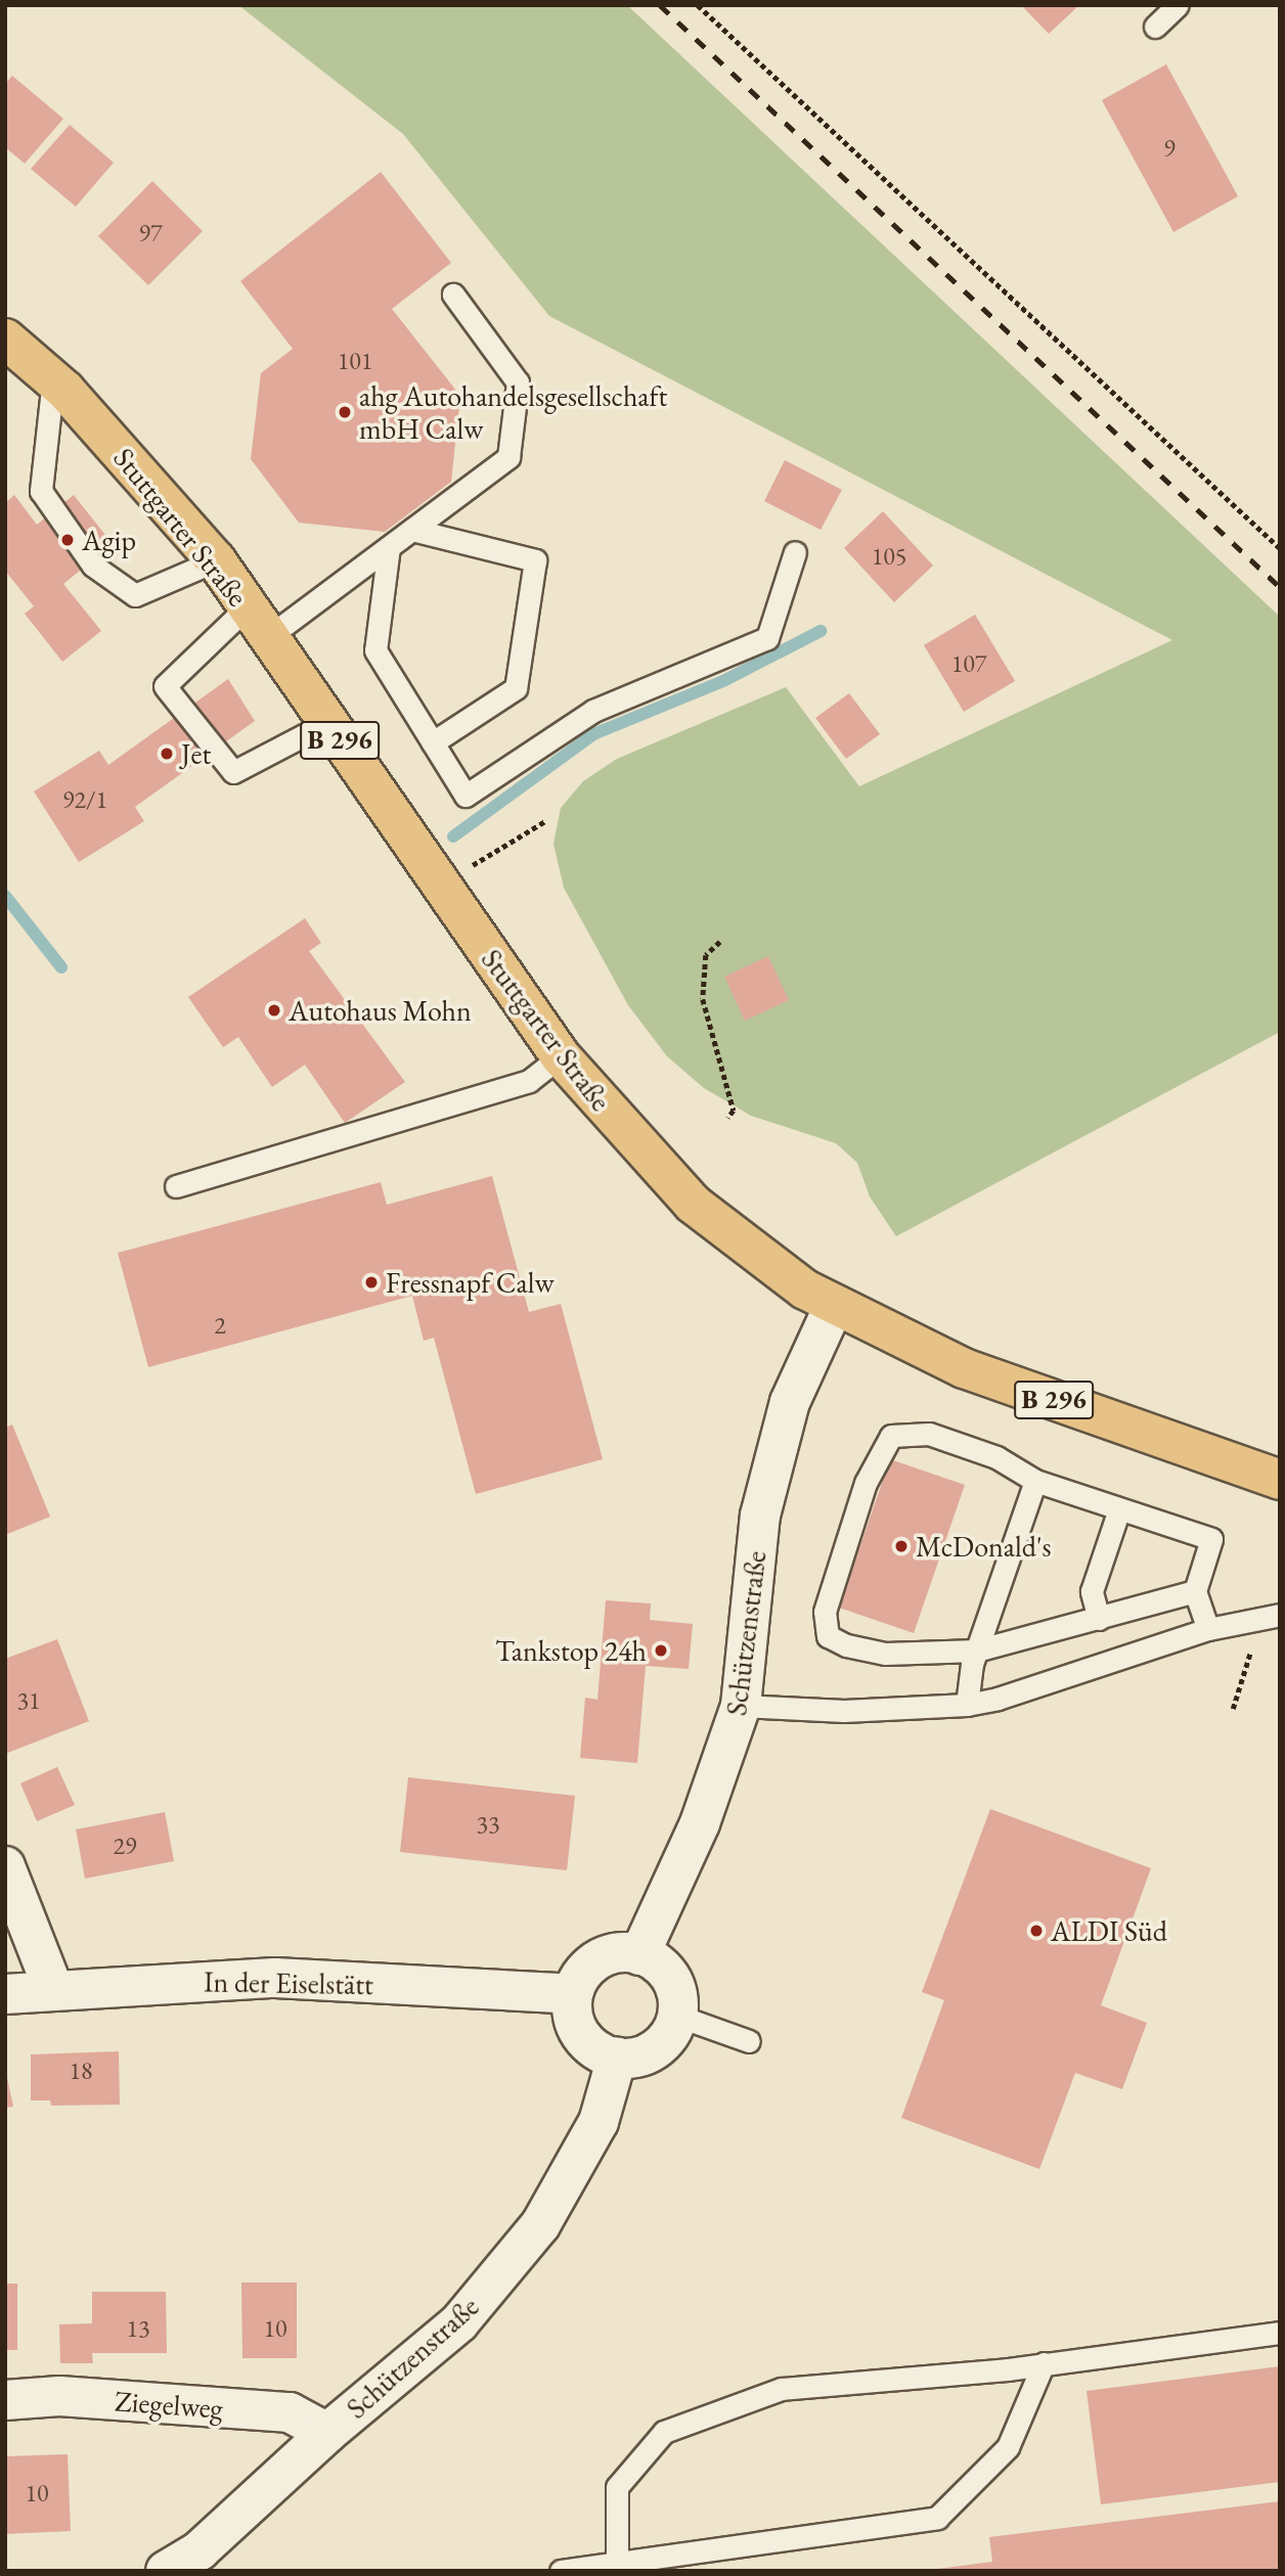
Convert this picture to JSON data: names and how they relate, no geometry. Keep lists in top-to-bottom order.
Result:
{
  "streets": {
    "main road": ["Stuttgarter Straße", "B 296"],
    "street": ["Schützenstraße", "In der Eiselstätt", "Ziegelweg"]
  },
  "crossings": [
    ["Stuttgarter Straße", "Schützenstraße"],
    ["Schützenstraße", "In der Eiselstätt"],
    ["Schützenstraße", "Ziegelweg"]
  ],
  "places": [
    "ahg Autohandelsgesellschaft mbH Calw",
    "Agip",
    "Jet",
    "Autohaus Mohn",
    "Fressnapf Calw",
    "McDonald's",
    "Tankstop 24h",
    "ALDI Süd"
  ],
  "house_numbers": [
    "9",
    "97",
    "101",
    "105",
    "107",
    "92/1",
    "2",
    "31",
    "33",
    "29",
    "18",
    "13",
    "10",
    "10"
  ]
}
